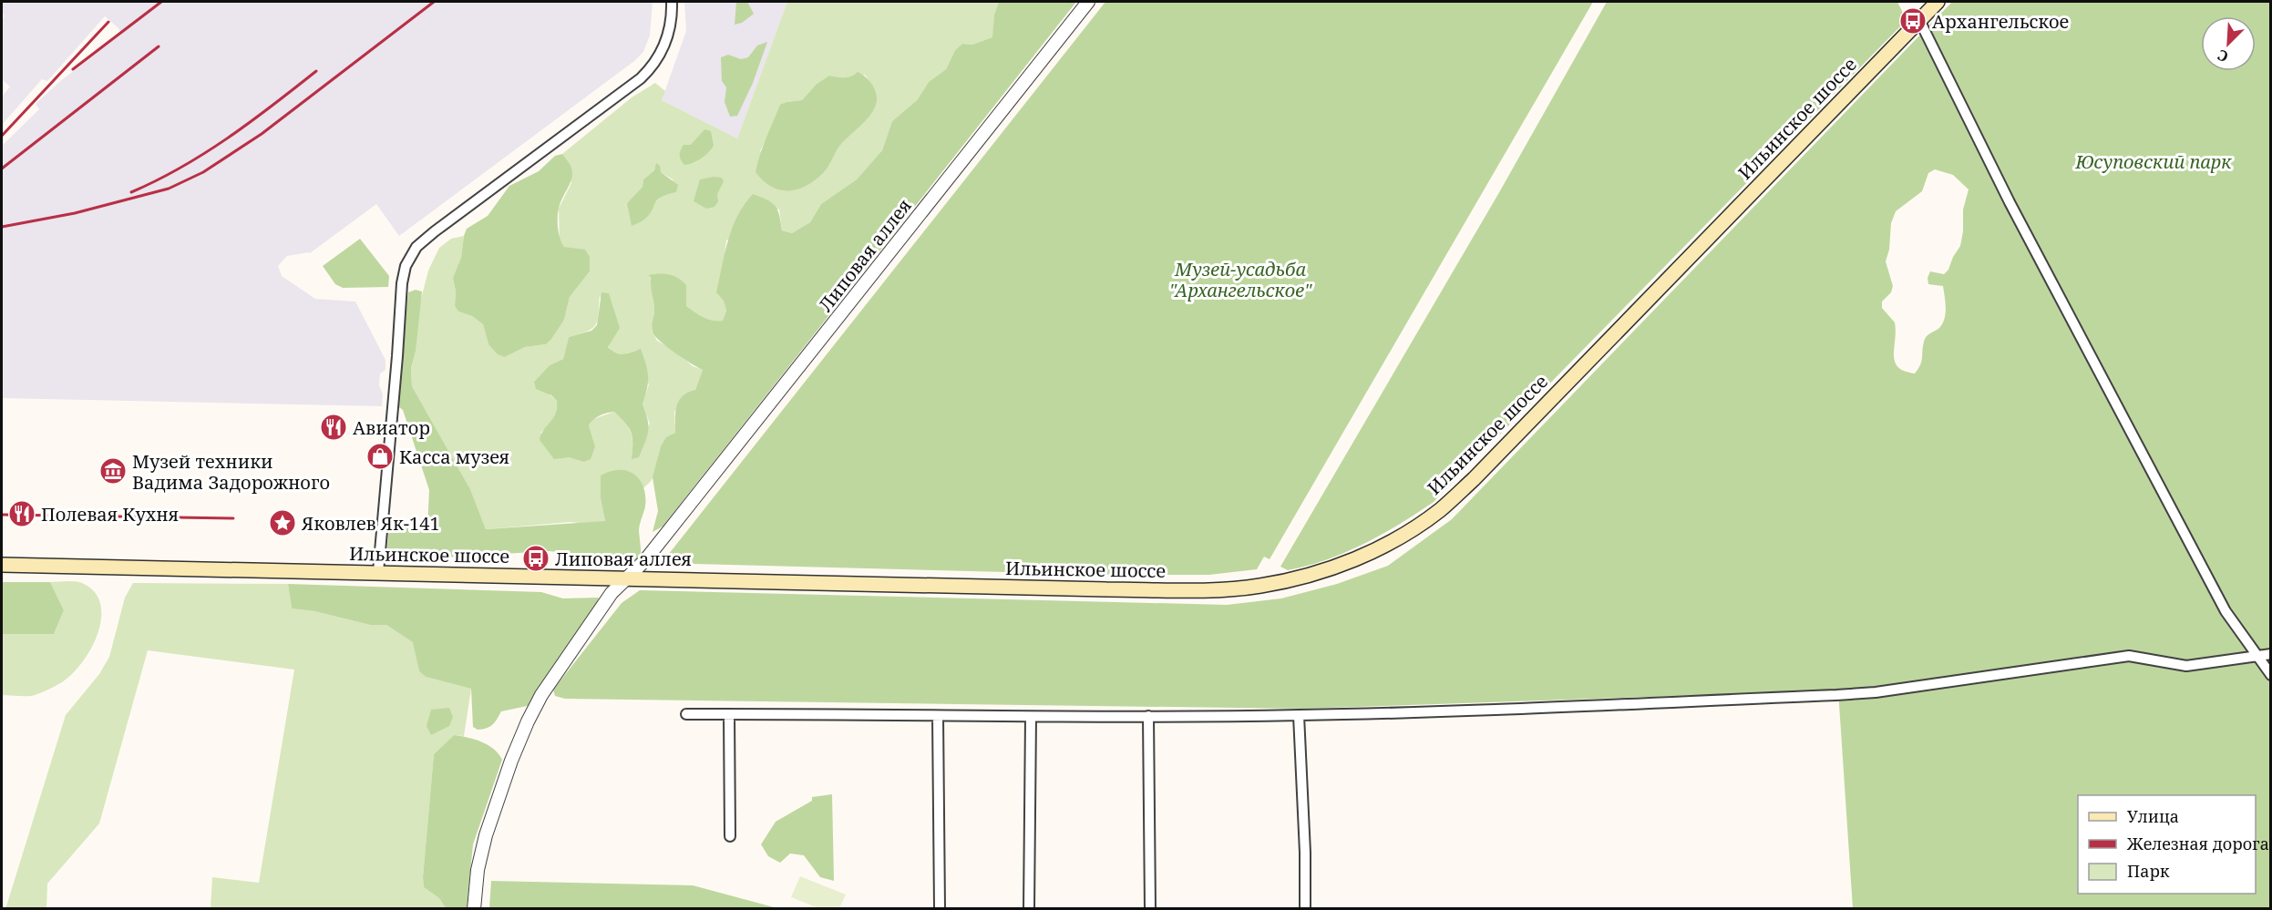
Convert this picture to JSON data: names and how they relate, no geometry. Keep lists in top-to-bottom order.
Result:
{
  "streets": {
    "main road": ["Ильинское шоссе"],
    "street": ["Липовая аллея"]
  },
  "crossings": [
    ["Ильинское шоссе", "Липовая аллея"]
  ],
  "parks": ["Юсуповский парк", "Музей-усадьба \"Архангельское\""],
  "places": {
    "bus stop": ["Архангельское", "Липовая аллея"],
    "restaurant": ["Авиатор", "Полевая Кухня"],
    "shop": ["Касса музея"],
    "museum": ["Музей техники Вадима Задорожного"],
    "place": ["Яковлев Як-141"]
  },
  "legend": ["Улица", "Железная дорога", "Парк"],
  "north": "bottom left"
}
